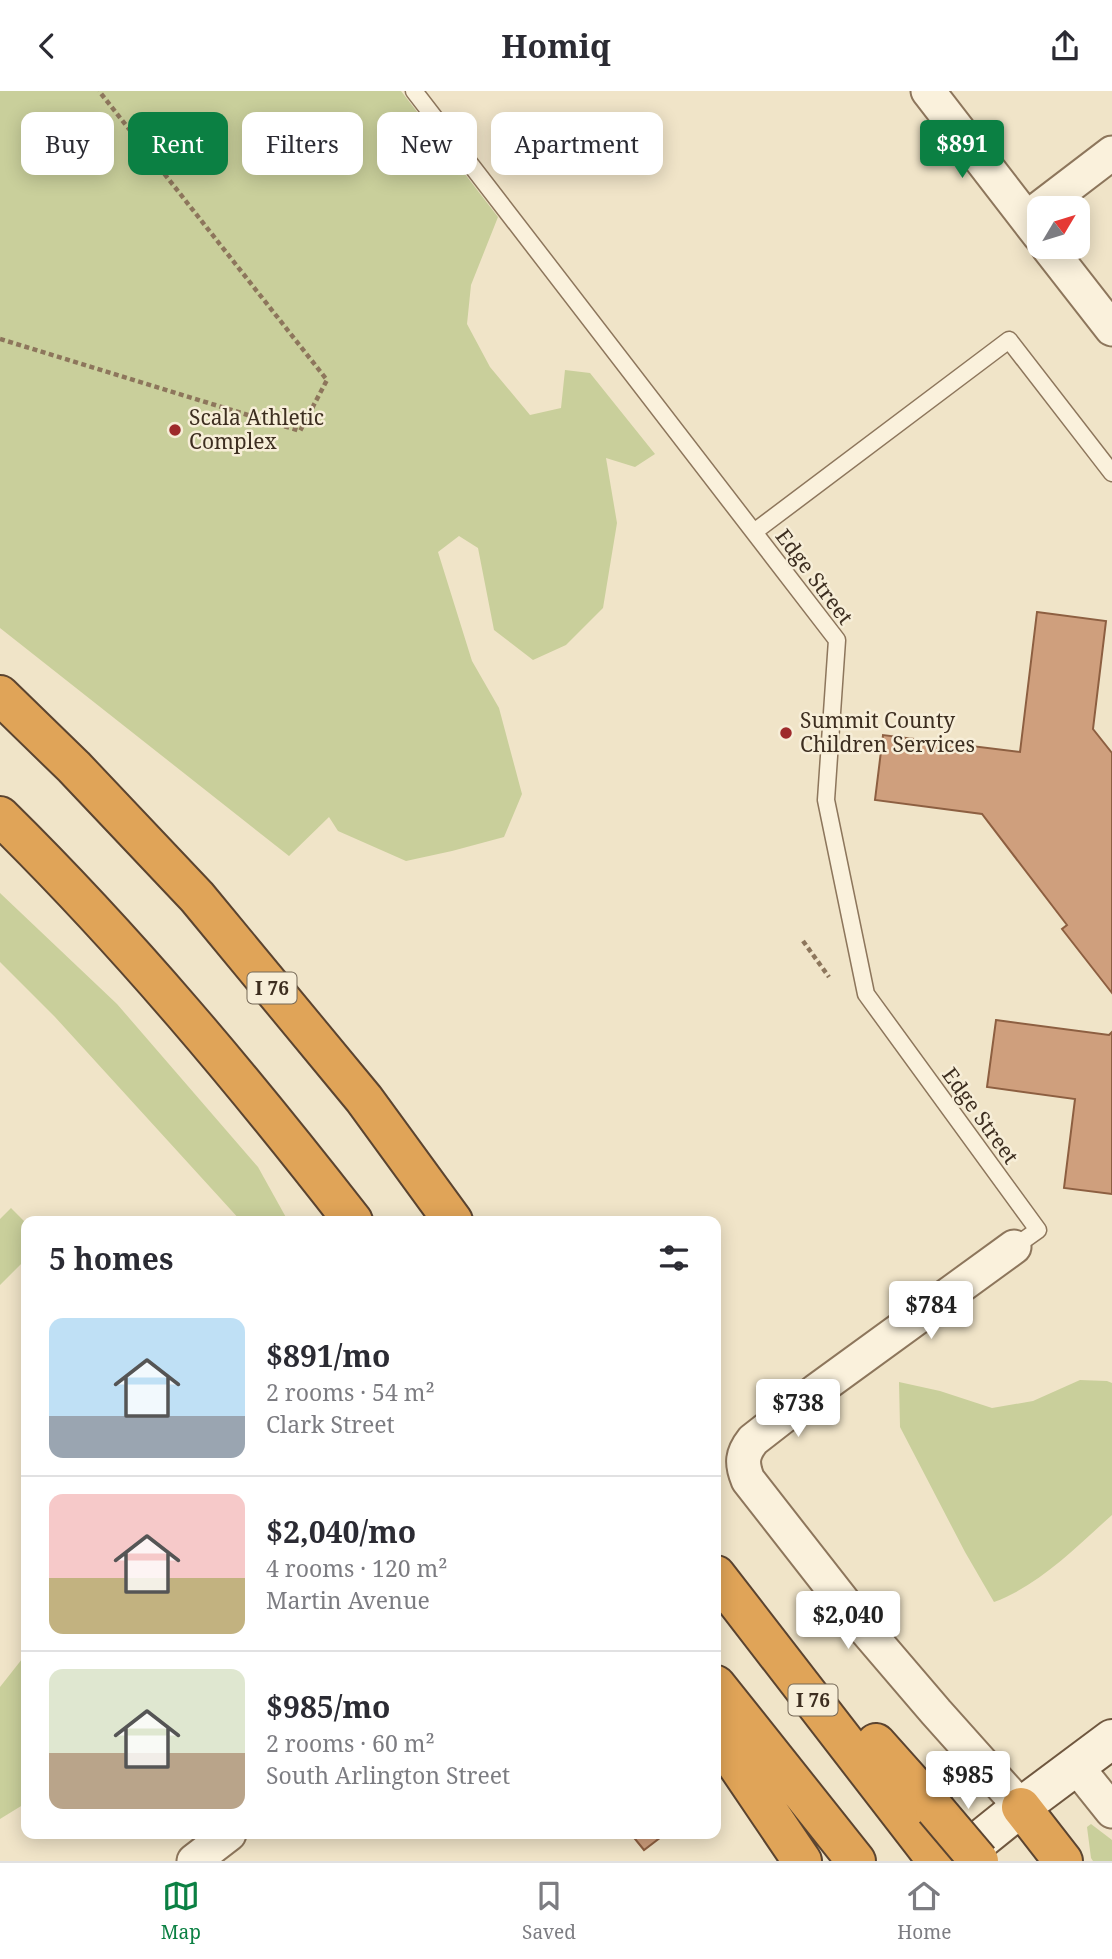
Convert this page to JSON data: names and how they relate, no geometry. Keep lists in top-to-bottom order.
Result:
{
  "streets": {
    "highway": ["I 76"],
    "lane": ["Edge Street"]
  },
  "places": ["Scala Athletic Complex", "Summit County Children Services"],
  "north": "top right",
  "page": {
    "header": "Homiq",
    "chip": [
      "Buy",
      "Rent",
      "Filters",
      "New",
      "Apartment"
    ],
    "price": [
      "$891",
      "$784",
      "$738",
      "$2,040",
      "$985"
    ],
    "heading": "5 homes",
    "list": [
      {
        "name": "$891/mo",
        "note": "2 rooms · 54 m² · Clark Street"
      },
      {
        "name": "$2,040/mo",
        "note": "4 rooms · 120 m² · Martin Avenue"
      },
      {
        "name": "$985/mo",
        "note": "2 rooms · 60 m² · South Arlington Street"
      }
    ],
    "tabs": ["Map", "Saved", "Home"]
  }
}
